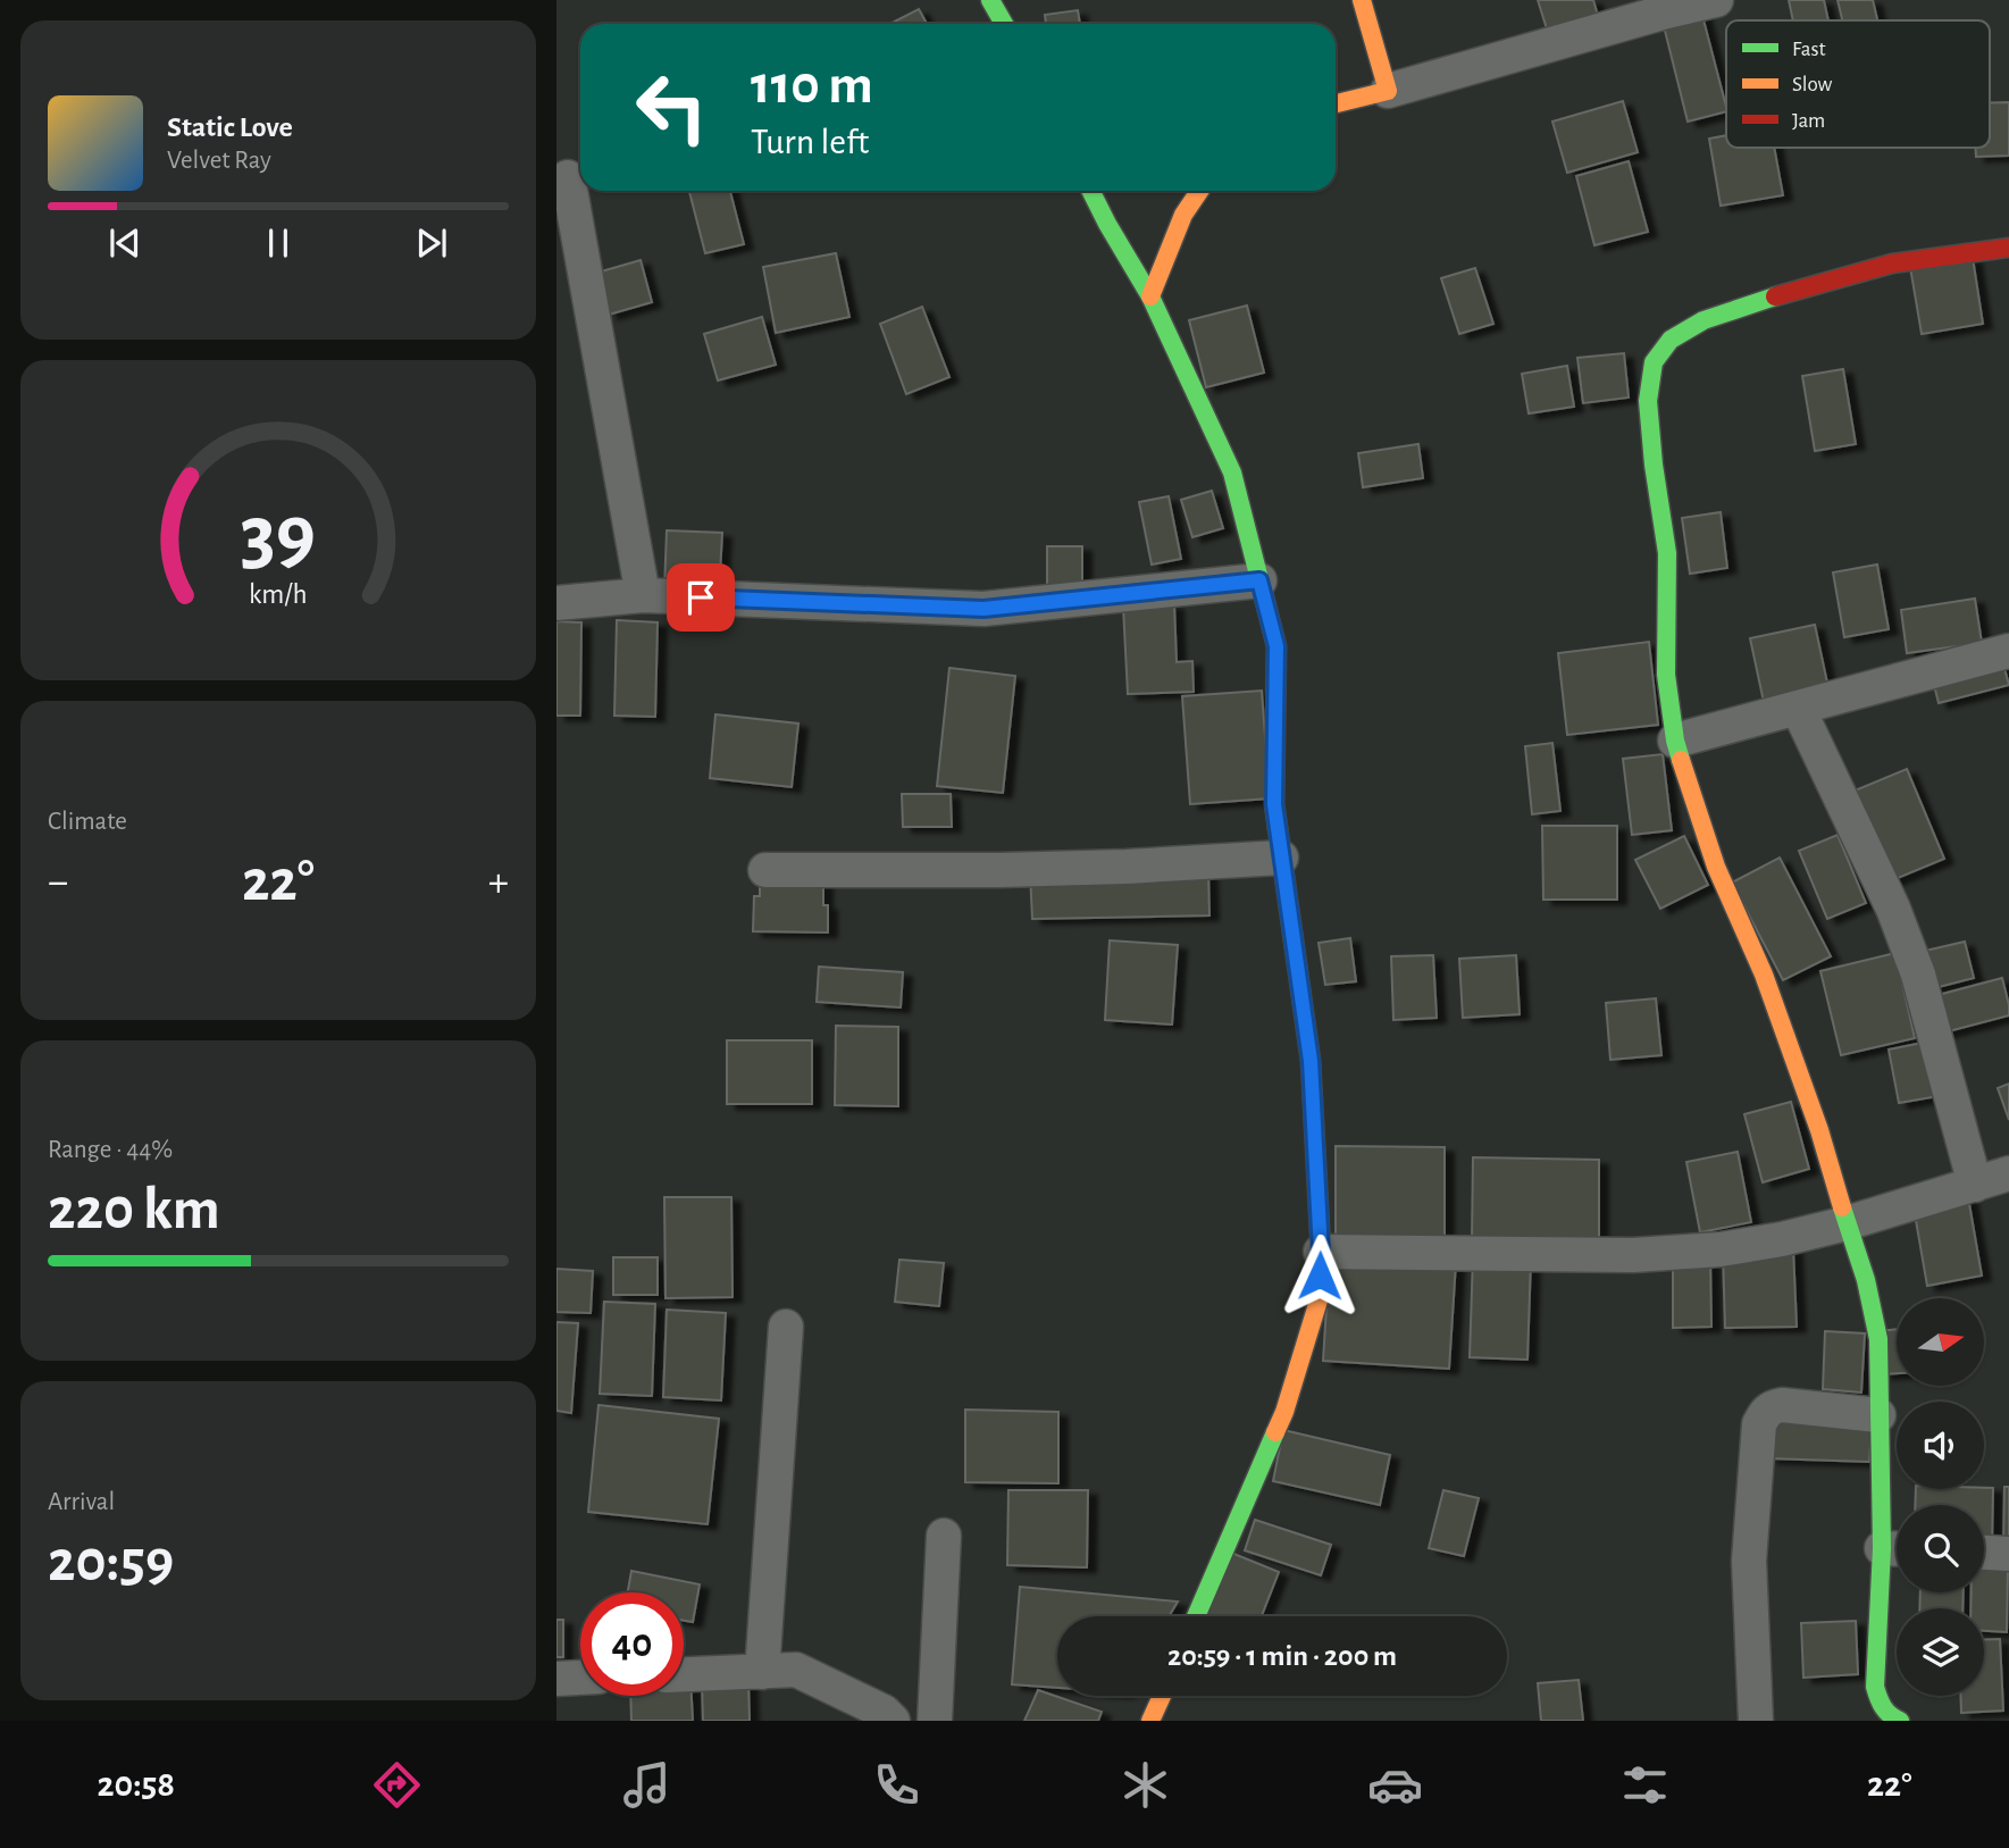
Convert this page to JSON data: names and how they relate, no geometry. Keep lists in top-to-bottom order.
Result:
{
  "legend": ["Fast", "Slow", "Jam"],
  "north": "right",
  "page": {
    "turn": ["110 m", "Turn left"],
    "song": ["Static Love", "Velvet Ray"],
    "tile": [
      "Climate",
      ["Range · 44%", "220 km"],
      ["Arrival", "20:59"]
    ],
    "heat": ["−", "22°", "+"],
    "limit": "40",
    "trip": "20:59 · 1 min · 200 m",
    "tabs": ["20:58", "22°"],
    "gauge": ["39", "km/h"]
  }
}
